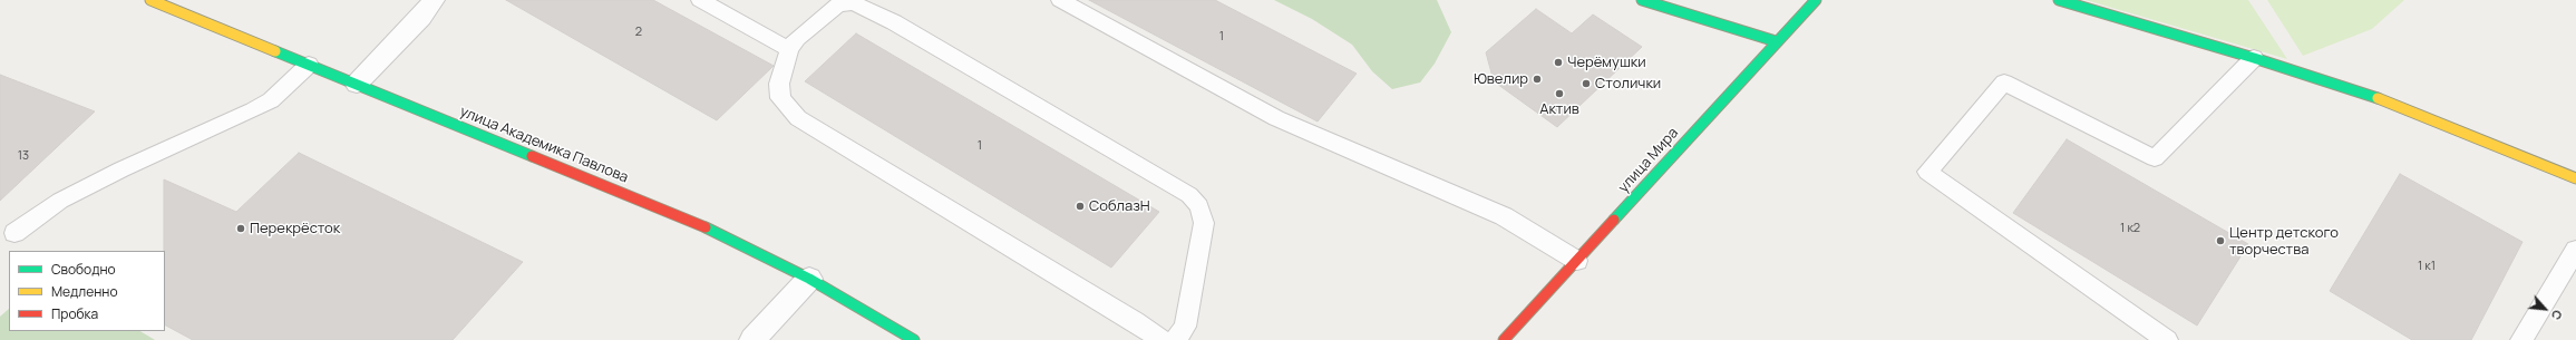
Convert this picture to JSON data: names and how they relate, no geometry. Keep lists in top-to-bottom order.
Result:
{
  "streets": {
    "street": ["улица Академика Павлова", "улица Мира"]
  },
  "places": [
    "Черёмушки",
    "Ювелир",
    "Столички",
    "Актив",
    "СоблазН",
    "Перекрёсток",
    "Центр детского творчества"
  ],
  "house_numbers": [
    "2",
    "1",
    "1",
    "13",
    "1 к2",
    "1 к1"
  ],
  "legend": ["Свободно", "Медленно", "Пробка"],
  "north": "bottom right"
}
